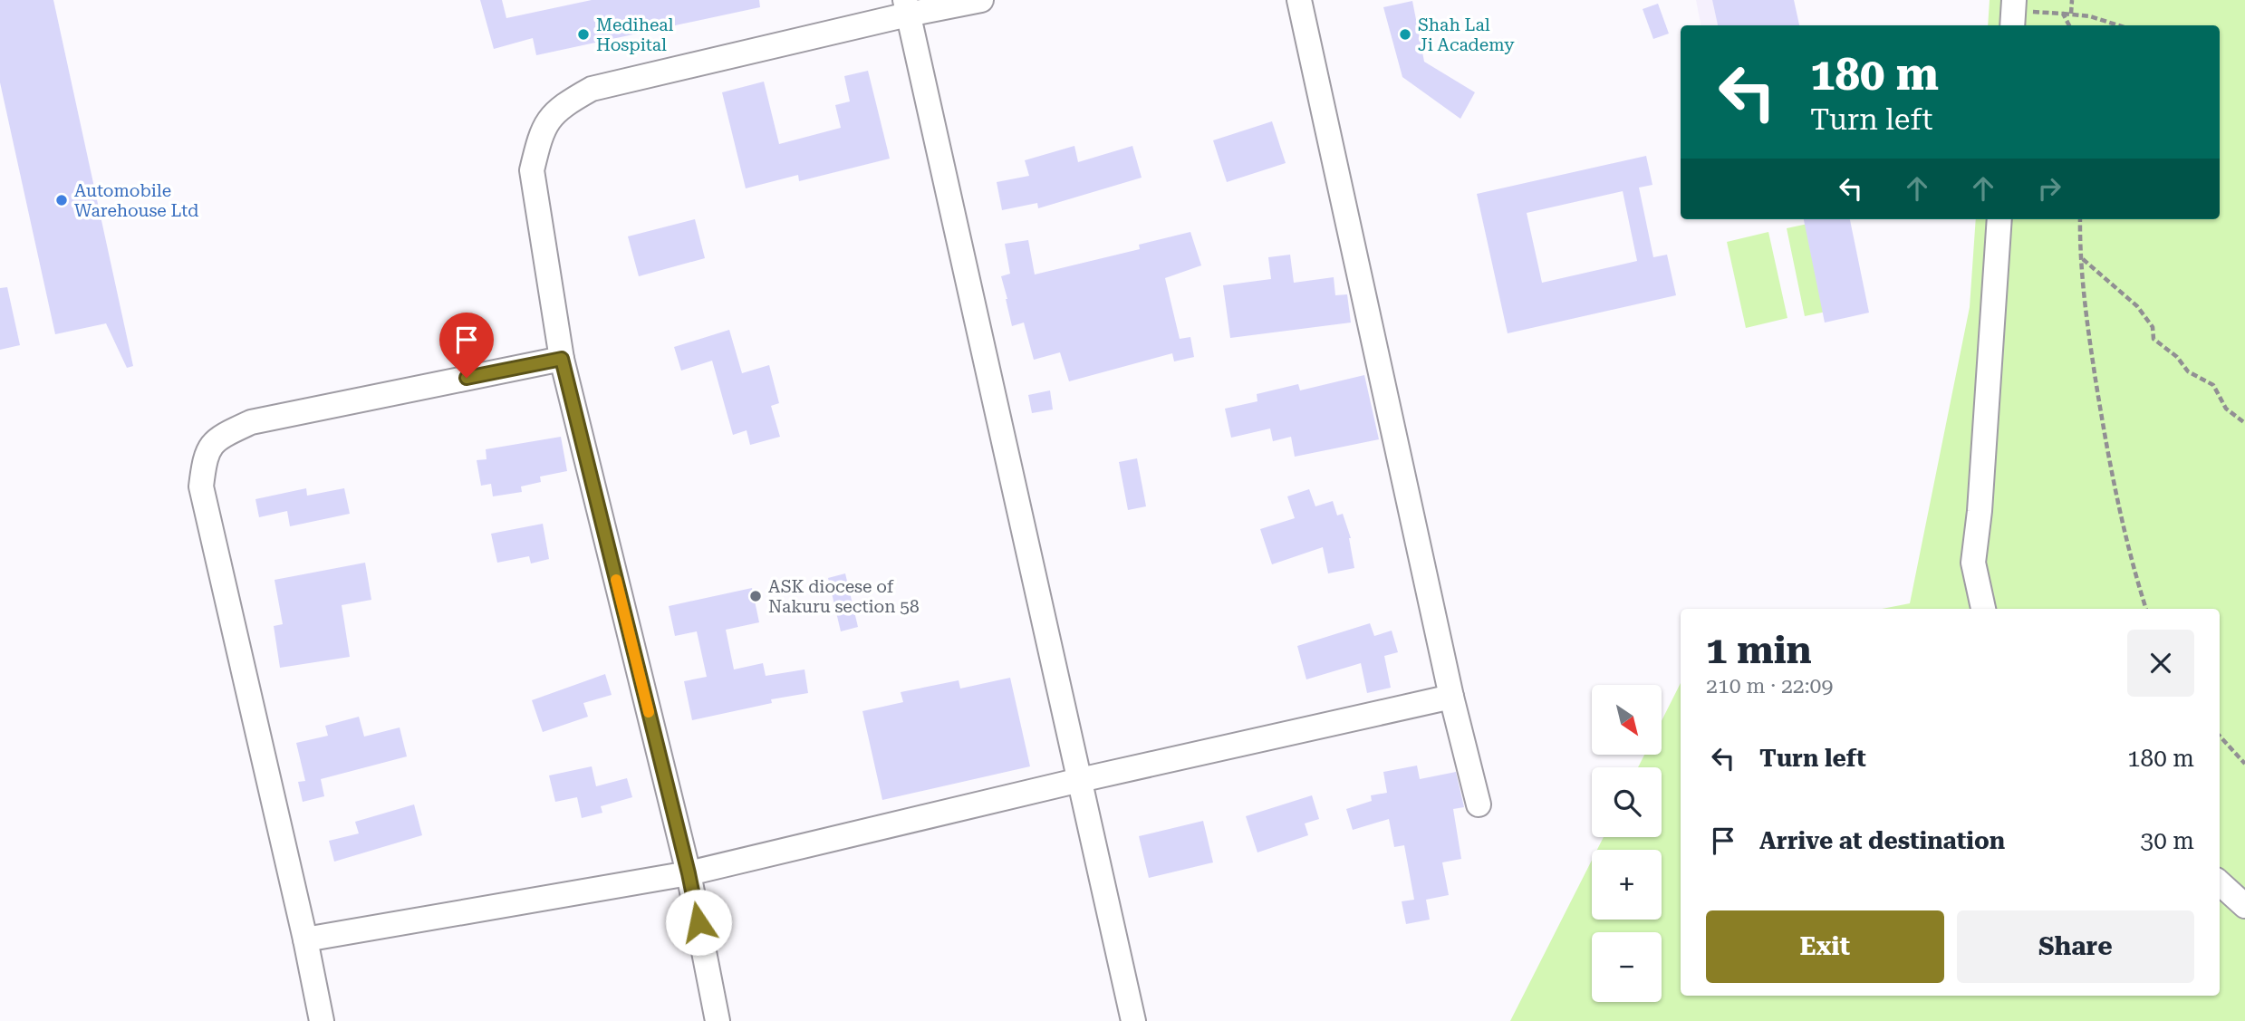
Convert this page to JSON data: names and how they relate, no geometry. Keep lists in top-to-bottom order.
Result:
{
  "places": [
    "Mediheal Hospital",
    "Shah Lal Ji Academy",
    "Automobile Warehouse Ltd",
    "ASK diocese of Nakuru section 58"
  ],
  "north": "bottom right",
  "page": {
    "turn": ["180 m", "Turn left"],
    "heading": ["1 min", "210 m · 22:09"],
    "map_buttons": ["+", "−"],
    "list": [
      {
        "name": "Turn left",
        "value": "180 m"
      },
      {
        "name": "Arrive at destination",
        "value": "30 m"
      }
    ],
    "buttons": ["Exit", "Share"]
  }
}
